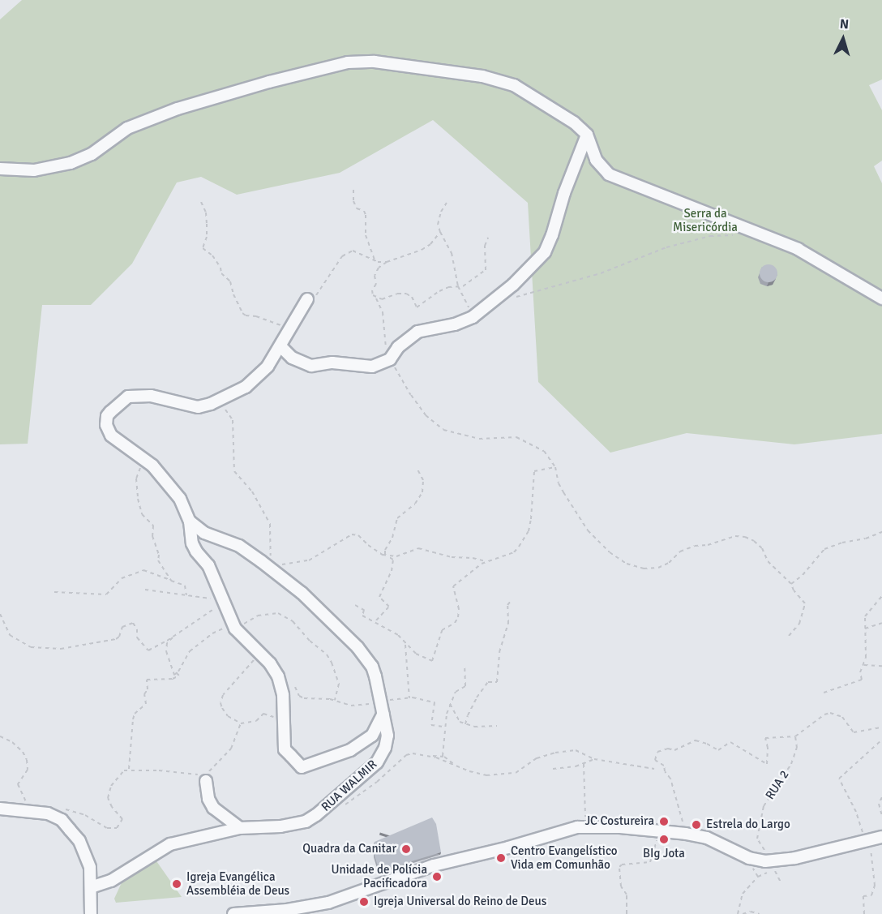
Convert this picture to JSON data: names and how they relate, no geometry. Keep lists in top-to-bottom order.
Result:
{
  "streets": {
    "street": ["RUA WALMIR"],
    "path": ["RUA 2"]
  },
  "parks": ["Serra da Misericórdia"],
  "places": [
    "JC Costureira",
    "Estrela do Largo",
    "BIg Jota",
    "Quadra da Canitar",
    "Centro Evangelístico Vida em Comunhão",
    "Unidade de Polícia Pacificadora",
    "Igreja Evangélica Assembléia de Deus",
    "Igreja Universal do Reino de Deus"
  ],
  "north": "top"
}
